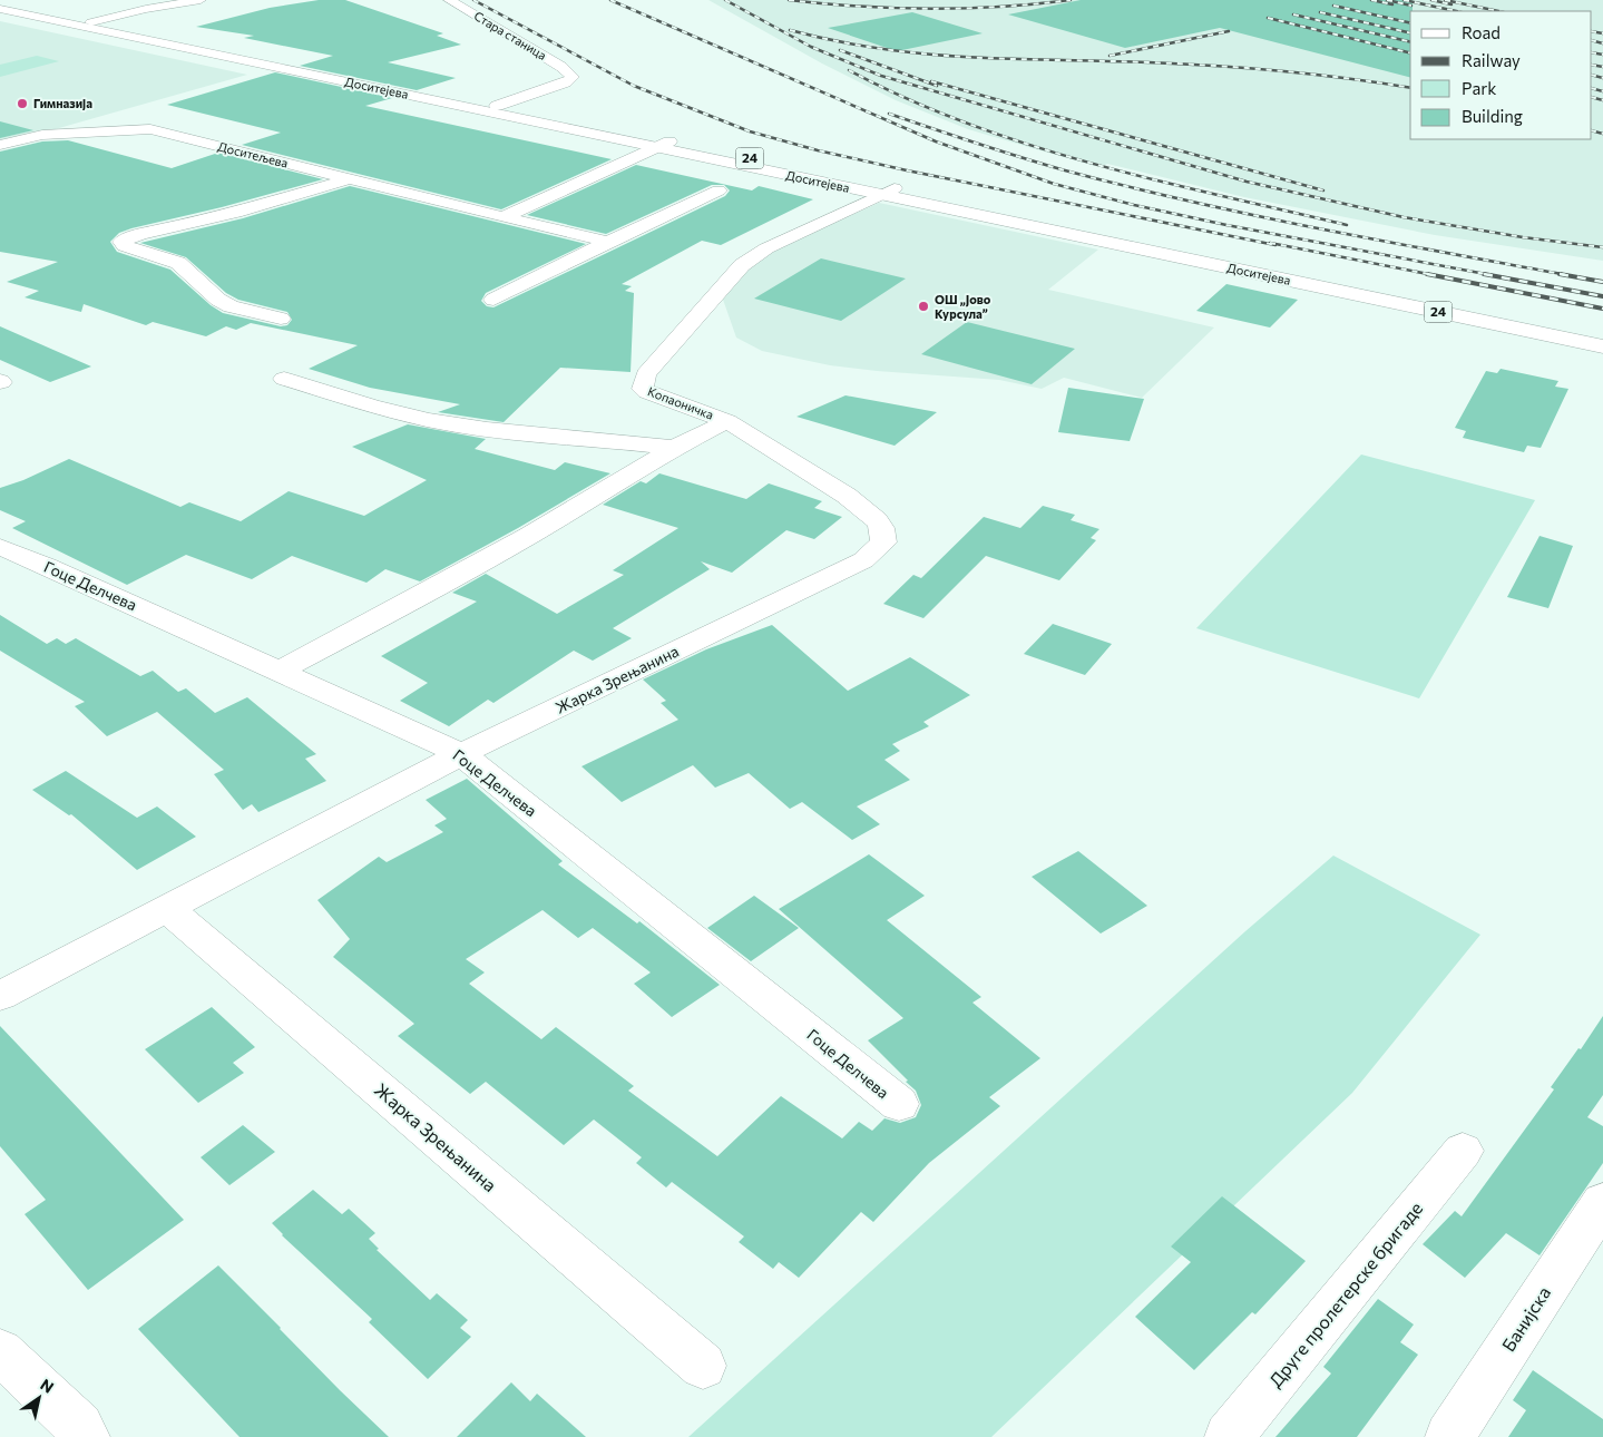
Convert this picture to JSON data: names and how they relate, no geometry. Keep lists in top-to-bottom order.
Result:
{
  "streets": {
    "street": [
      "Стара станица",
      "Доситејева",
      "Доситељева",
      "24",
      "Копаоничка",
      "Гоце Делчева",
      "Жарка Зрењанина",
      "Друге пролетерске бригаде",
      "Банијска"
    ]
  },
  "crossings": [
    ["Стара станица", "Доситејева"],
    ["Доситејева", "Копаоничка"],
    ["Копаоничка", "Жарка Зрењанина"],
    ["Гоце Делчева", "Жарка Зрењанина"]
  ],
  "places": ["Гимназија", "ОШ „Јово Курсула”"],
  "legend": [
    "Road",
    "Railway",
    "Park",
    "Building"
  ],
  "north": "top right"
}
